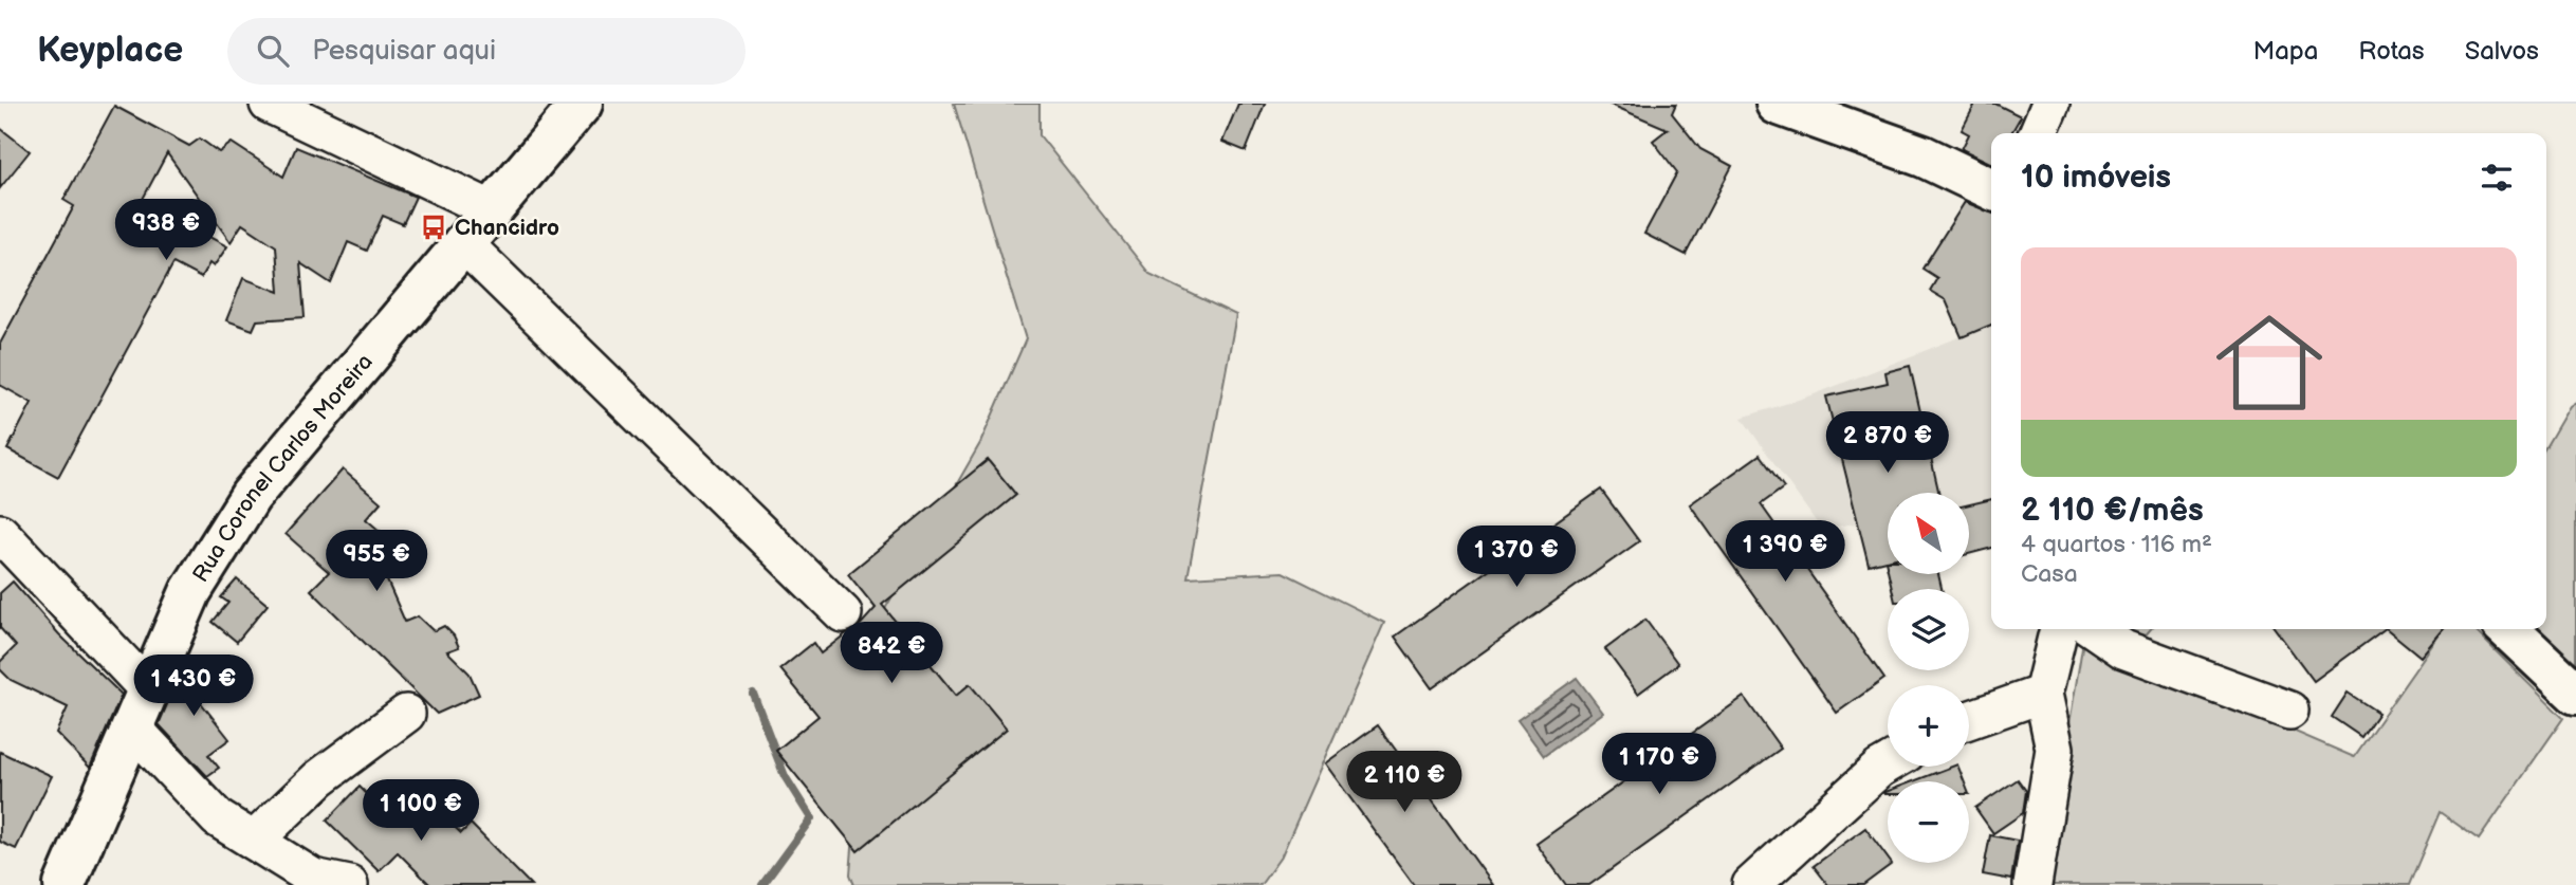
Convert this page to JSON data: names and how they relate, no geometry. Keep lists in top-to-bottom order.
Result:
{
  "streets": {
    "main road": ["Rua Coronel Carlos Moreira"]
  },
  "places": {
    "bus stop": ["Chancidro"]
  },
  "north": "top left",
  "page": {
    "header": "Keyplace",
    "search": "Pesquisar aqui",
    "nav": ["Mapa", "Rotas", "Salvos"],
    "heading": "10 imóveis",
    "price": [
      "938 €",
      "2 870 €",
      "1 390 €",
      "1 370 €",
      "955 €",
      "842 €",
      "1 430 €",
      "1 170 €",
      "2 110 €",
      "1 100 €"
    ],
    "list": [
      {
        "name": "2 110 €/mês",
        "note": "4 quartos · 116 m² · Casa"
      }
    ],
    "map_buttons": ["+", "−"]
  }
}
